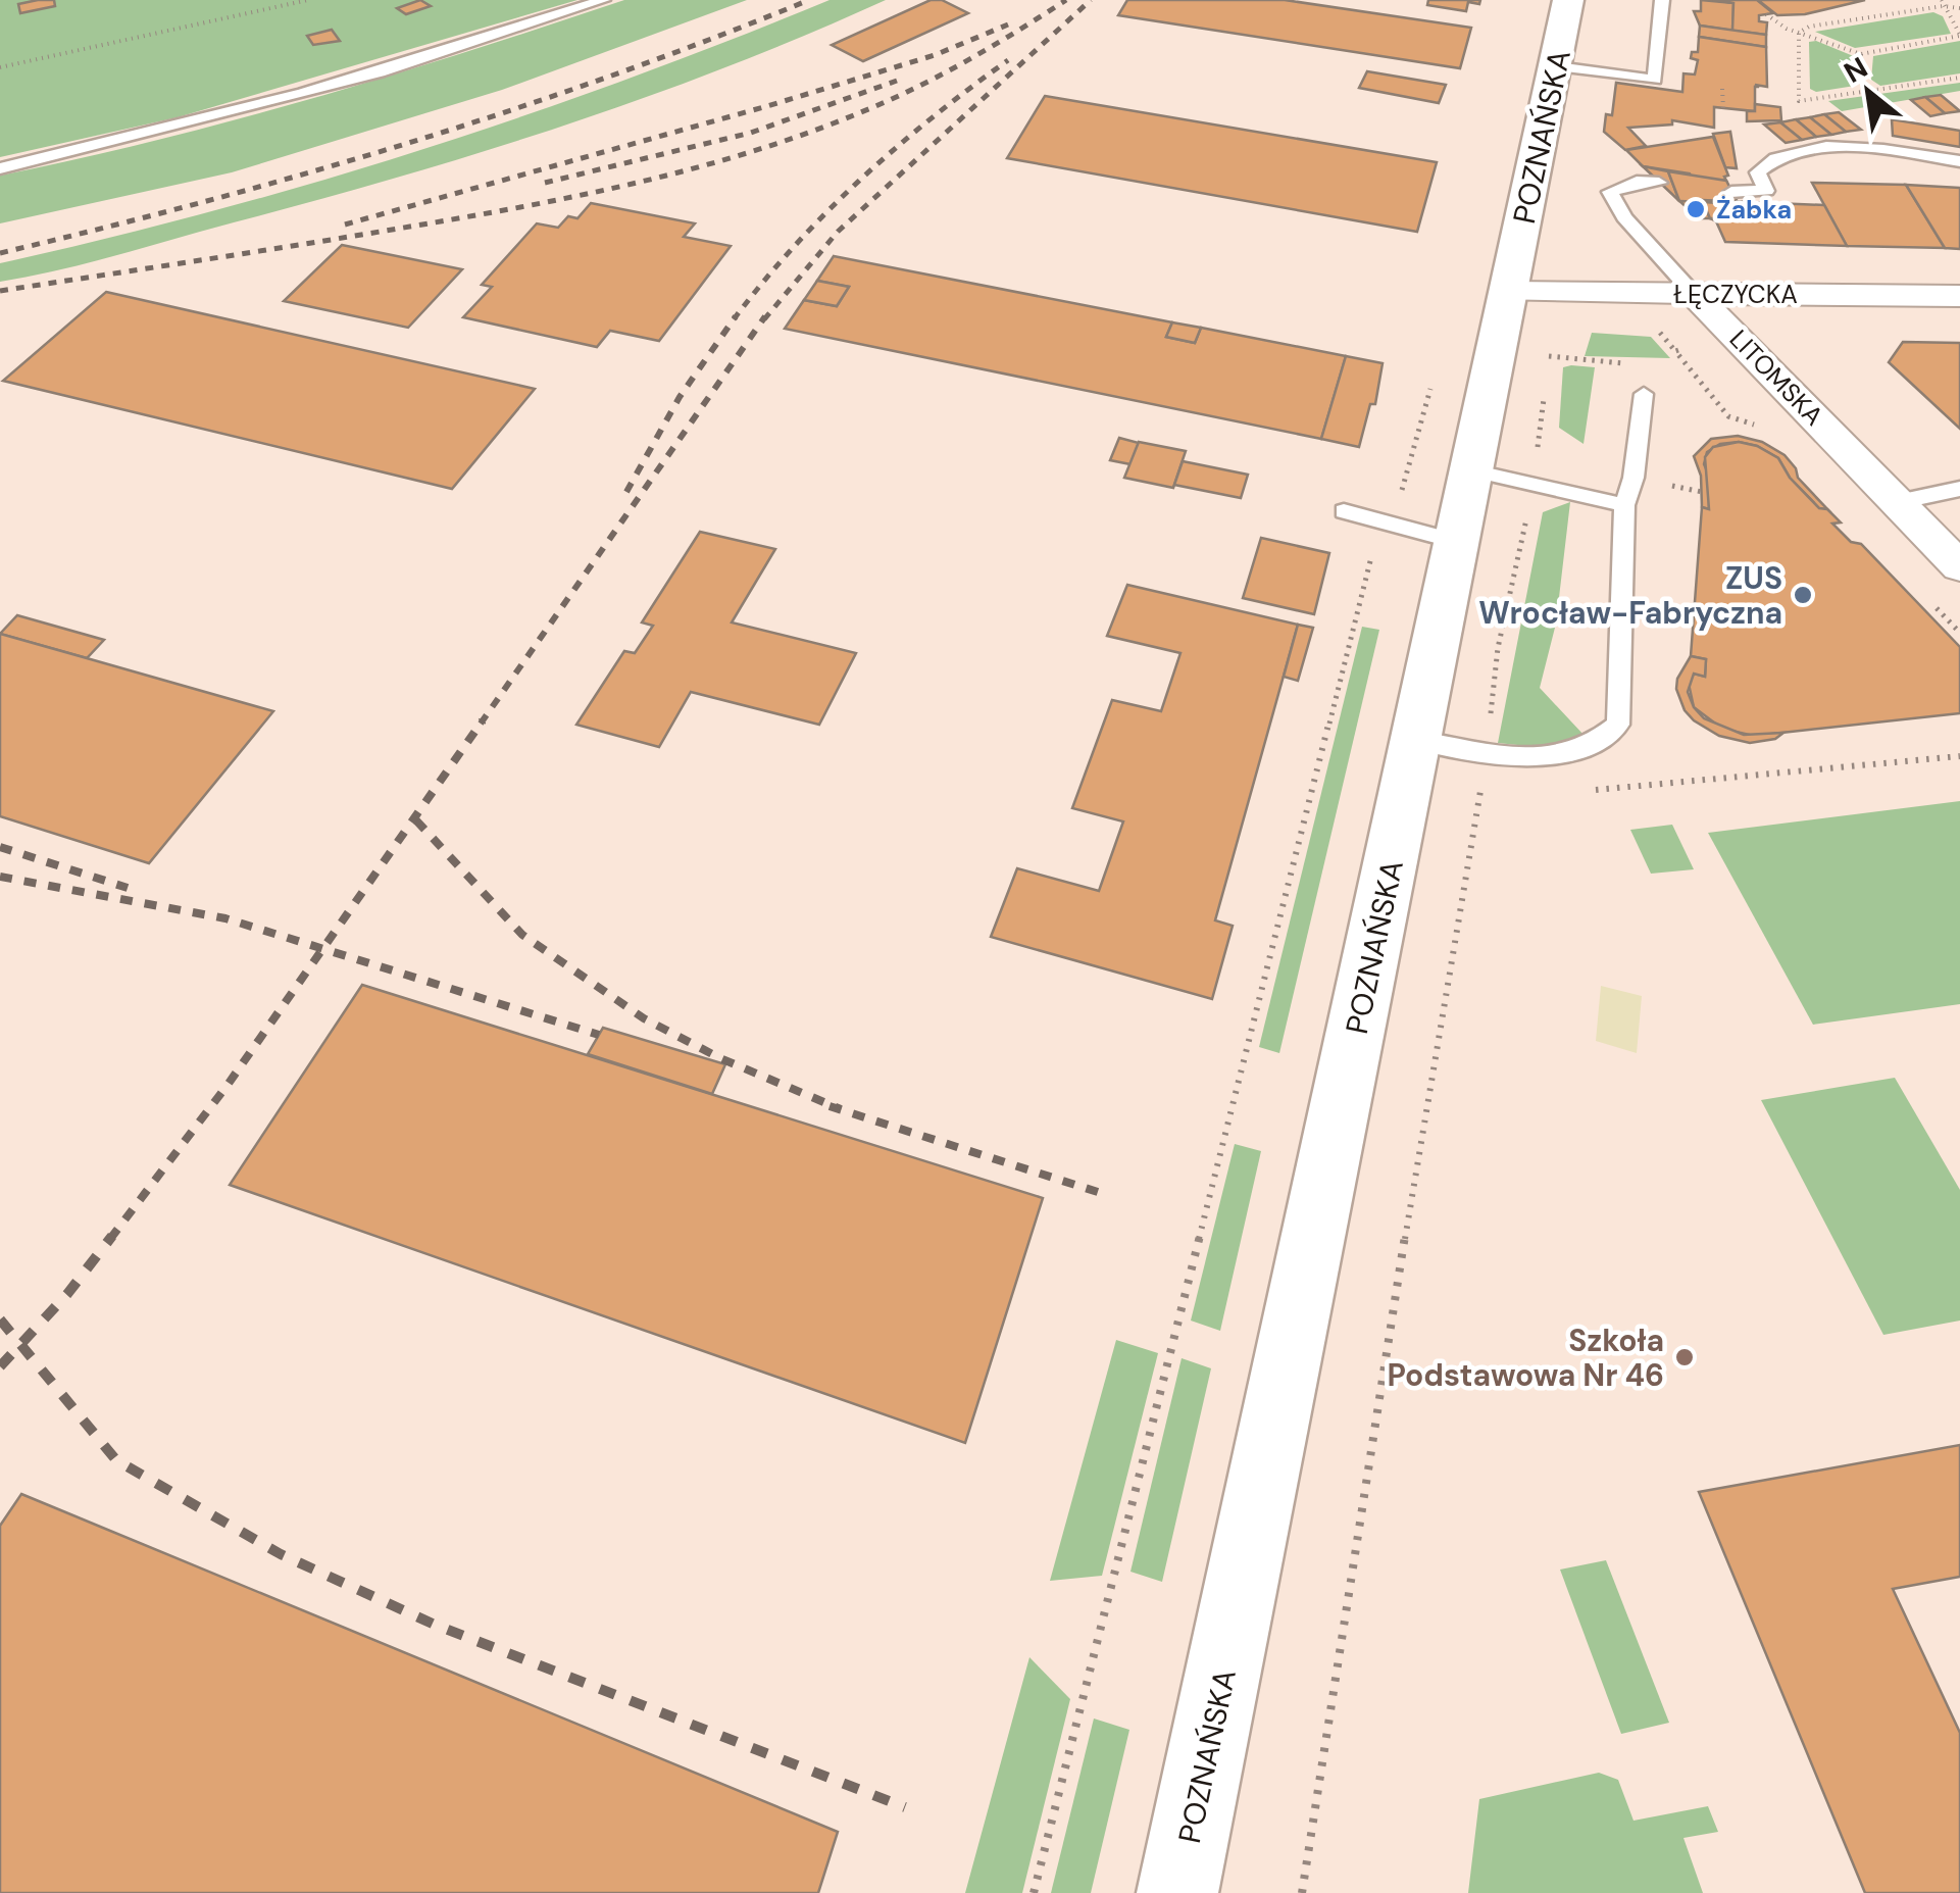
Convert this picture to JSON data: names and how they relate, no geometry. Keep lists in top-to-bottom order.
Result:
{
  "streets": {
    "street": ["POZNAŃSKA", "ŁĘCZYCKA", "LITOMSKA"]
  },
  "crossings": [
    ["POZNAŃSKA", "ŁĘCZYCKA"],
    ["ŁĘCZYCKA", "LITOMSKA"]
  ],
  "places": ["Żabka", "ZUS Wrocław-Fabryczna", "Szkoła Podstawowa Nr 46"],
  "north": "top left"
}
